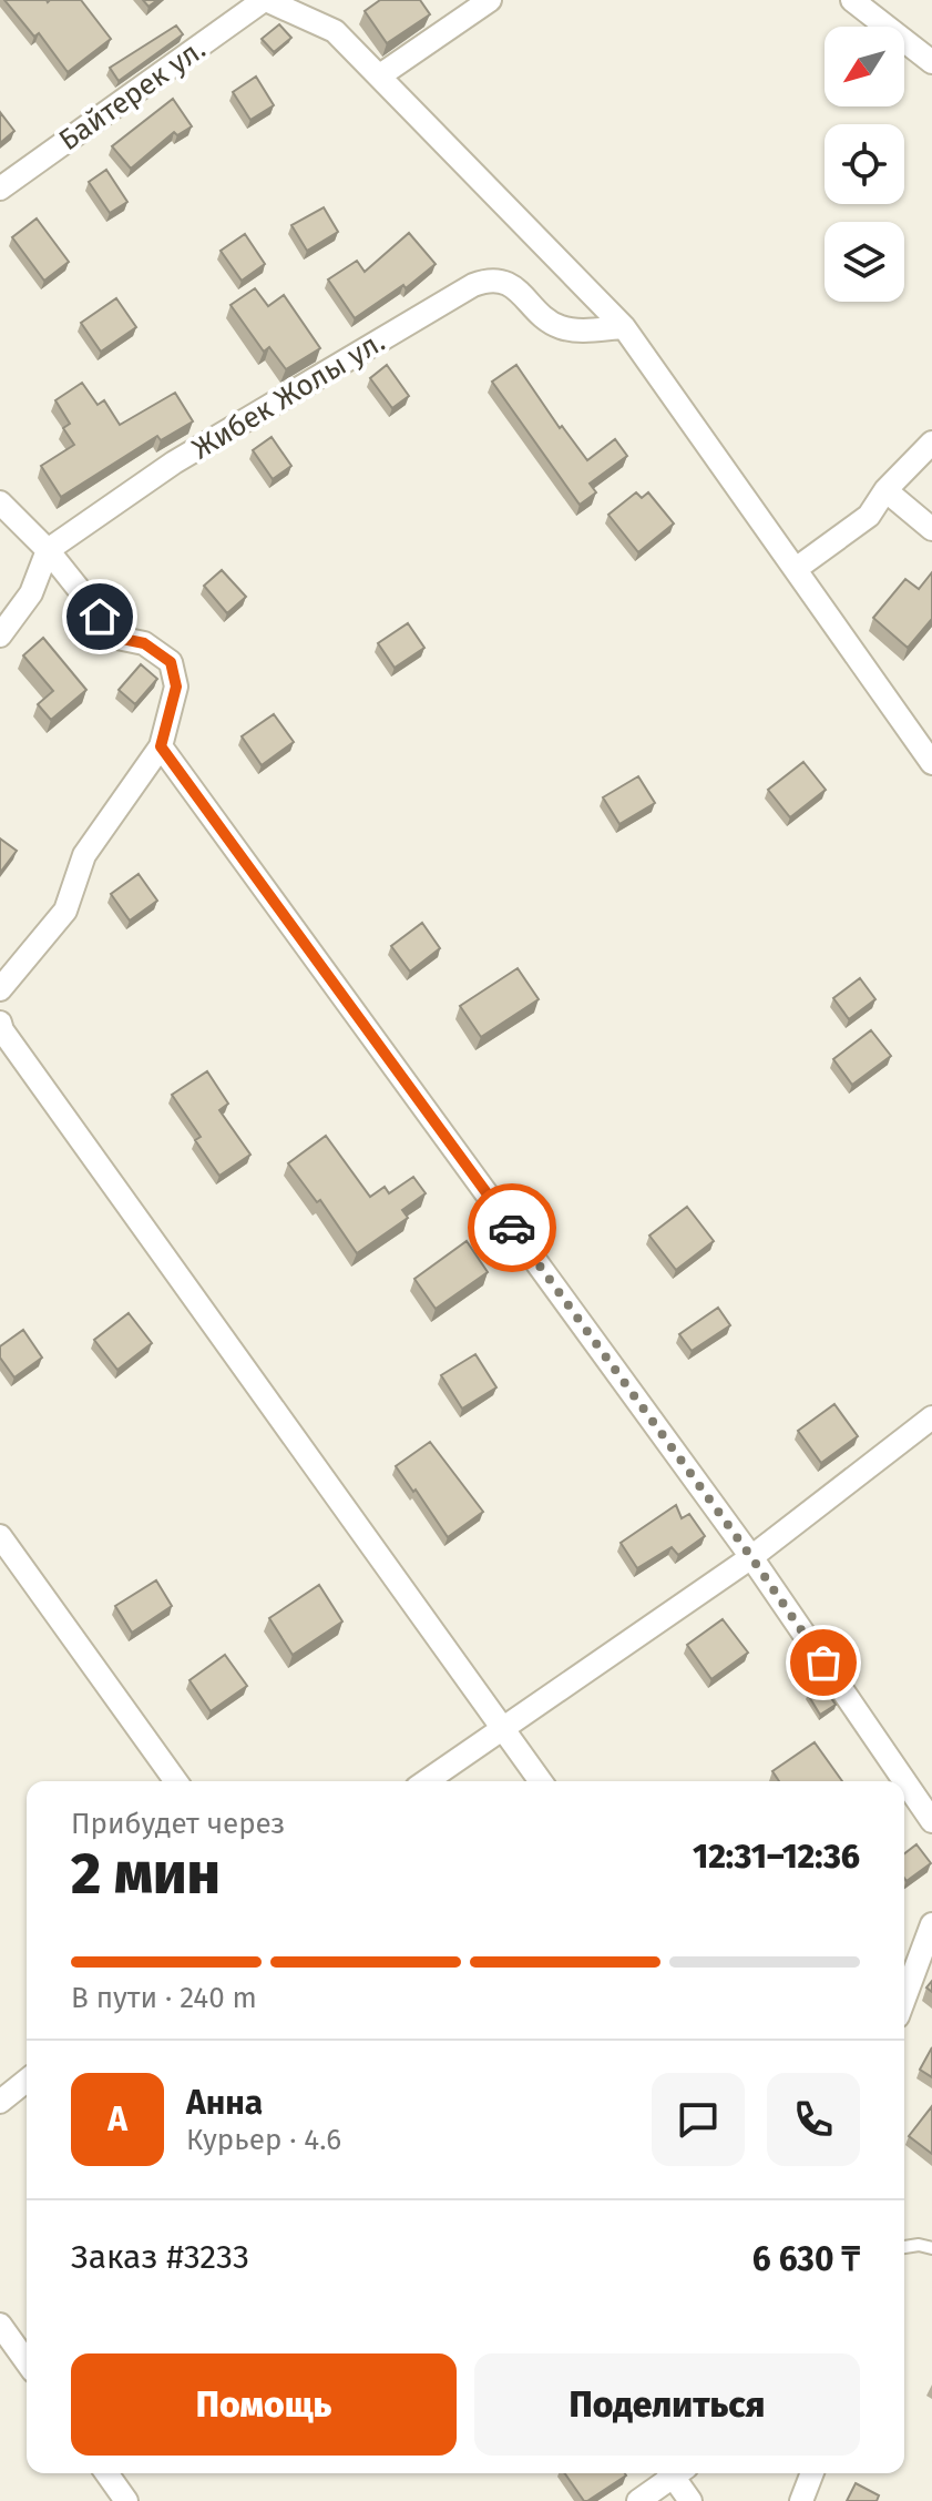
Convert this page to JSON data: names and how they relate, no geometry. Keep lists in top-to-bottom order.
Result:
{
  "streets": {
    "street": ["Байтерек ул.", "Жибек Жолы ул."]
  },
  "north": "bottom left",
  "page": {
    "heading": ["2 мин", "Прибудет через", "12:31–12:36"],
    "panel": [
      "Анна",
      "Курьер · 4.6",
      "Заказ #3233",
      "6 630 ₸"
    ],
    "bar": "В пути · 240 m",
    "round": "А",
    "buttons": ["Помощь", "Поделиться"]
  }
}
